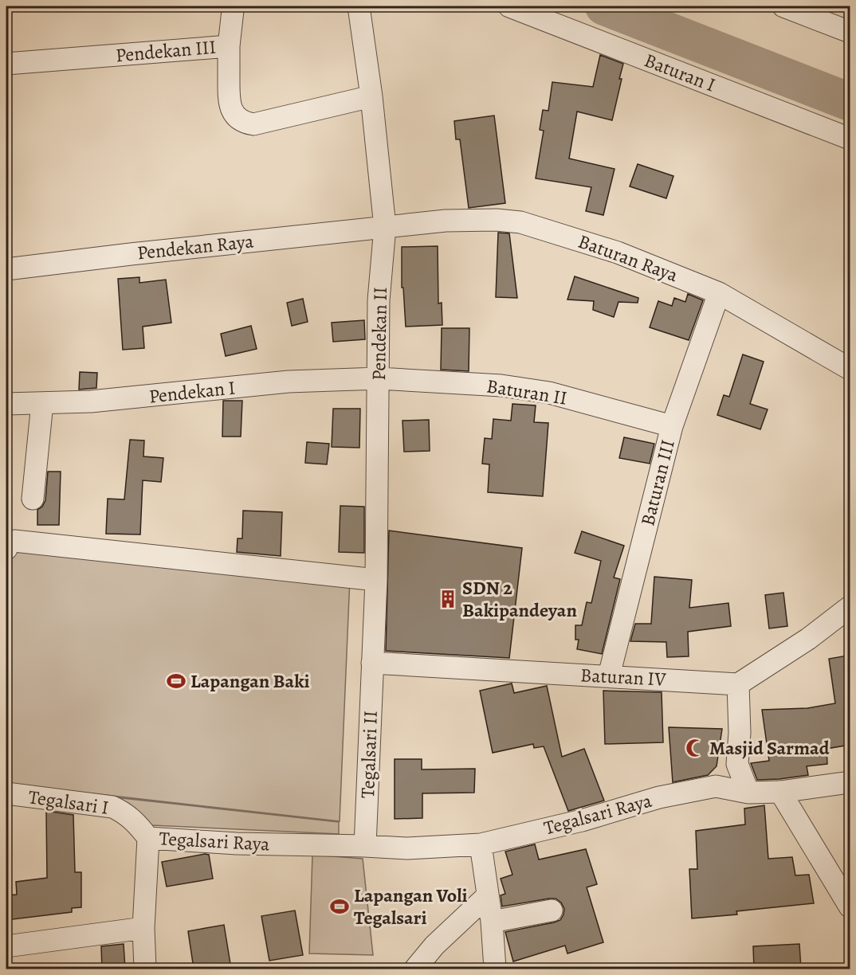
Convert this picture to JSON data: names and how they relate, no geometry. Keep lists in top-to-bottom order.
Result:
{
  "streets": {
    "street": [
      "Pendekan III",
      "Baturan I",
      "Pendekan Raya",
      "Baturan Raya",
      "Pendekan II",
      "Pendekan I",
      "Baturan II",
      "Baturan III",
      "Baturan IV",
      "Tegalsari II",
      "Tegalsari I",
      "Tegalsari Raya"
    ]
  },
  "crossings": [
    ["Pendekan III", "Pendekan II"],
    ["Pendekan Raya", "Baturan Raya"],
    ["Pendekan Raya", "Pendekan II"],
    ["Baturan Raya", "Pendekan II"],
    ["Baturan Raya", "Baturan III"],
    ["Pendekan II", "Pendekan I"],
    ["Pendekan II", "Baturan II"],
    ["Pendekan II", "Baturan IV"],
    ["Pendekan II", "Tegalsari II"],
    ["Pendekan I", "Baturan II"],
    ["Baturan II", "Baturan III"],
    ["Baturan III", "Baturan IV"],
    ["Baturan IV", "Tegalsari II"],
    ["Tegalsari II", "Tegalsari Raya"],
    ["Tegalsari I", "Tegalsari Raya"]
  ],
  "places": {
    "building": ["SDN 2 Bakipandeyan"],
    "sports": ["Lapangan Baki", "Lapangan Voli Tegalsari"],
    "mosque": ["Masjid Sarmad"]
  }
}
